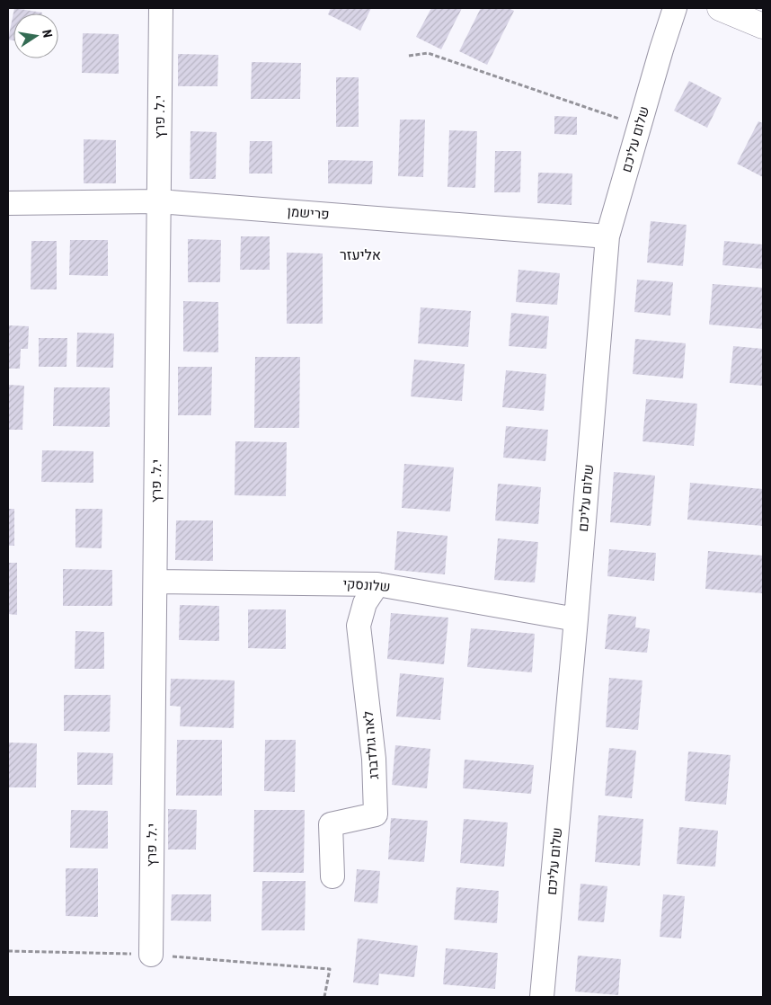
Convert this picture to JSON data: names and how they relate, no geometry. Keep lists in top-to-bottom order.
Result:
{
  "streets": {
    "street": [
      "י.ל. פרץ",
      "שלום עליכם",
      "פרישמן",
      "שלונסקי",
      "לאה גולדברג"
    ]
  },
  "crossings": [
    ["י.ל. פרץ", "פרישמן"],
    ["י.ל. פרץ", "שלונסקי"],
    ["שלום עליכם", "פרישמן"],
    ["שלום עליכם", "שלונסקי"],
    ["שלונסקי", "לאה גולדברג"]
  ],
  "districts": ["אליעזר"],
  "north": "right"
}
